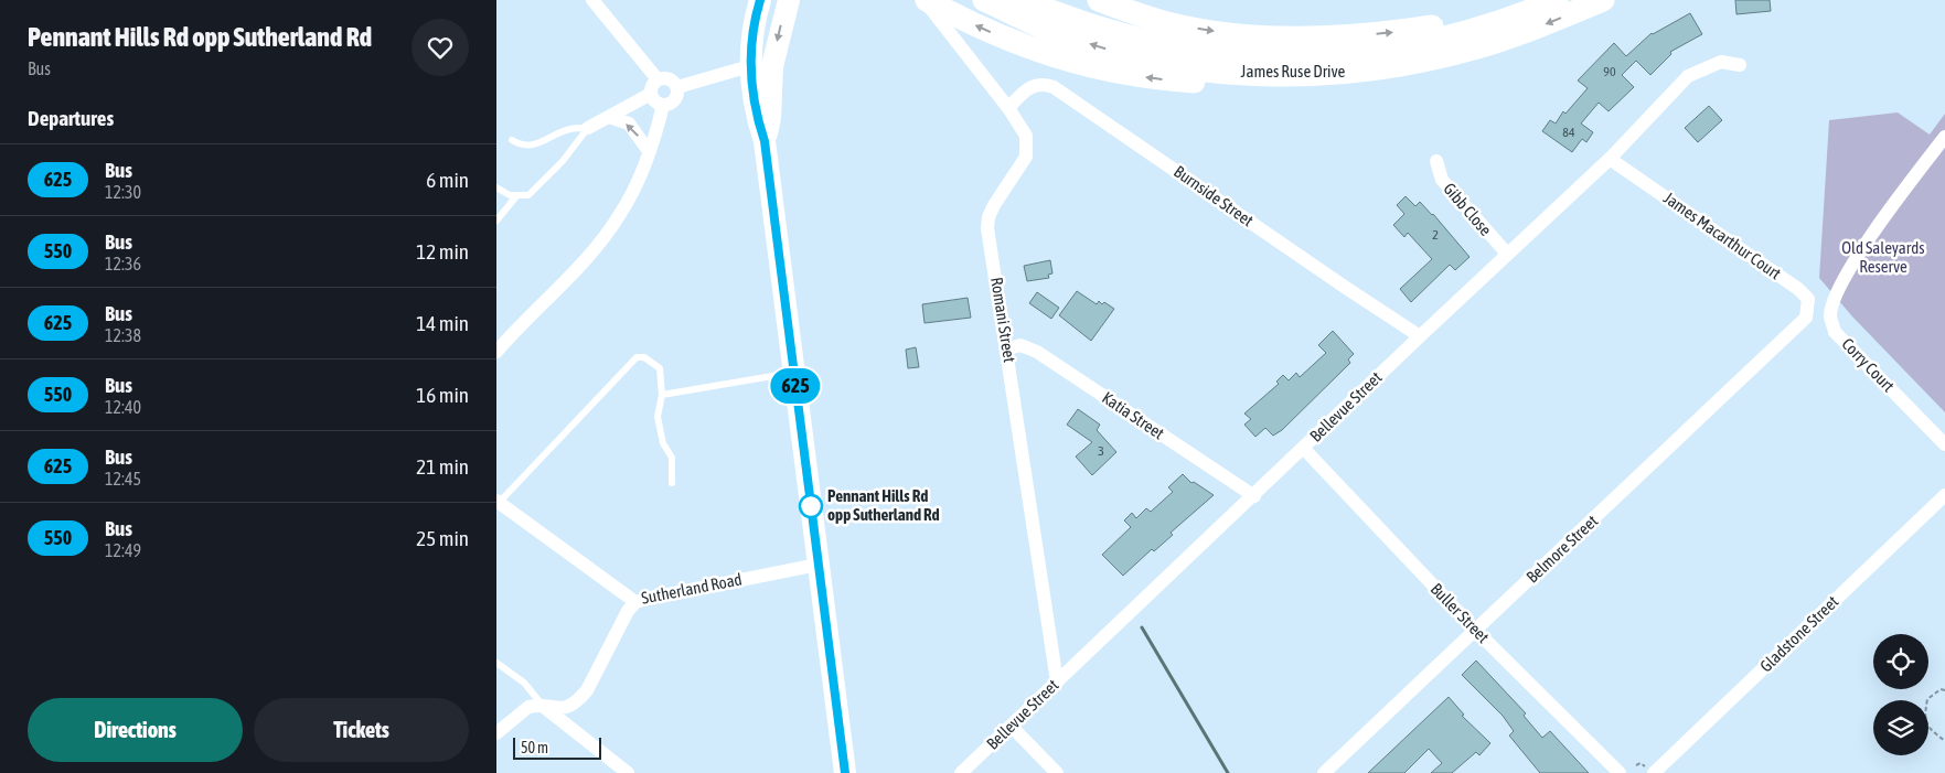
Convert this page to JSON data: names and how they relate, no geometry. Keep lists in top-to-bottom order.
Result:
{
  "streets": {
    "highway": ["James Ruse Drive"],
    "street": [
      "Burnside Street",
      "Gibb Close",
      "James Macarthur Court",
      "Romani Street",
      "Corry Court",
      "Bellevue Street",
      "Katia Street",
      "Belmore Street",
      "Sutherland Road",
      "Buller Street",
      "Gladstone Street"
    ]
  },
  "crossings": [
    ["Burnside Street", "Romani Street"],
    ["Burnside Street", "Bellevue Street"],
    ["Gibb Close", "Bellevue Street"],
    ["James Macarthur Court", "Bellevue Street"],
    ["James Macarthur Court", "Belmore Street"],
    ["Romani Street", "Bellevue Street"],
    ["Romani Street", "Katia Street"],
    ["Bellevue Street", "Katia Street"],
    ["Bellevue Street", "Buller Street"],
    ["Belmore Street", "Buller Street"]
  ],
  "parks": ["Old Saleyards Reserve"],
  "places": ["Pennant Hills Rd opp Sutherland Rd"],
  "lines": ["bus line 625"],
  "house_numbers": [
    "90",
    "84",
    "2",
    "3"
  ],
  "scale_bar": "50 m",
  "page": {
    "heading": [
      ["Pennant Hills Rd opp Sutherland Rd", "Bus"],
      "Departures"
    ],
    "on_map": "625",
    "list": [
      {
        "mark": "625",
        "name": "Bus",
        "note": "12:30",
        "value": "6 min"
      },
      {
        "mark": "550",
        "name": "Bus",
        "note": "12:36",
        "value": "12 min"
      },
      {
        "mark": "625",
        "name": "Bus",
        "note": "12:38",
        "value": "14 min"
      },
      {
        "mark": "550",
        "name": "Bus",
        "note": "12:40",
        "value": "16 min"
      },
      {
        "mark": "625",
        "name": "Bus",
        "note": "12:45",
        "value": "21 min"
      },
      {
        "mark": "550",
        "name": "Bus",
        "note": "12:49",
        "value": "25 min"
      }
    ],
    "buttons": ["Directions", "Tickets"],
    "scale": "50 m"
  }
}
